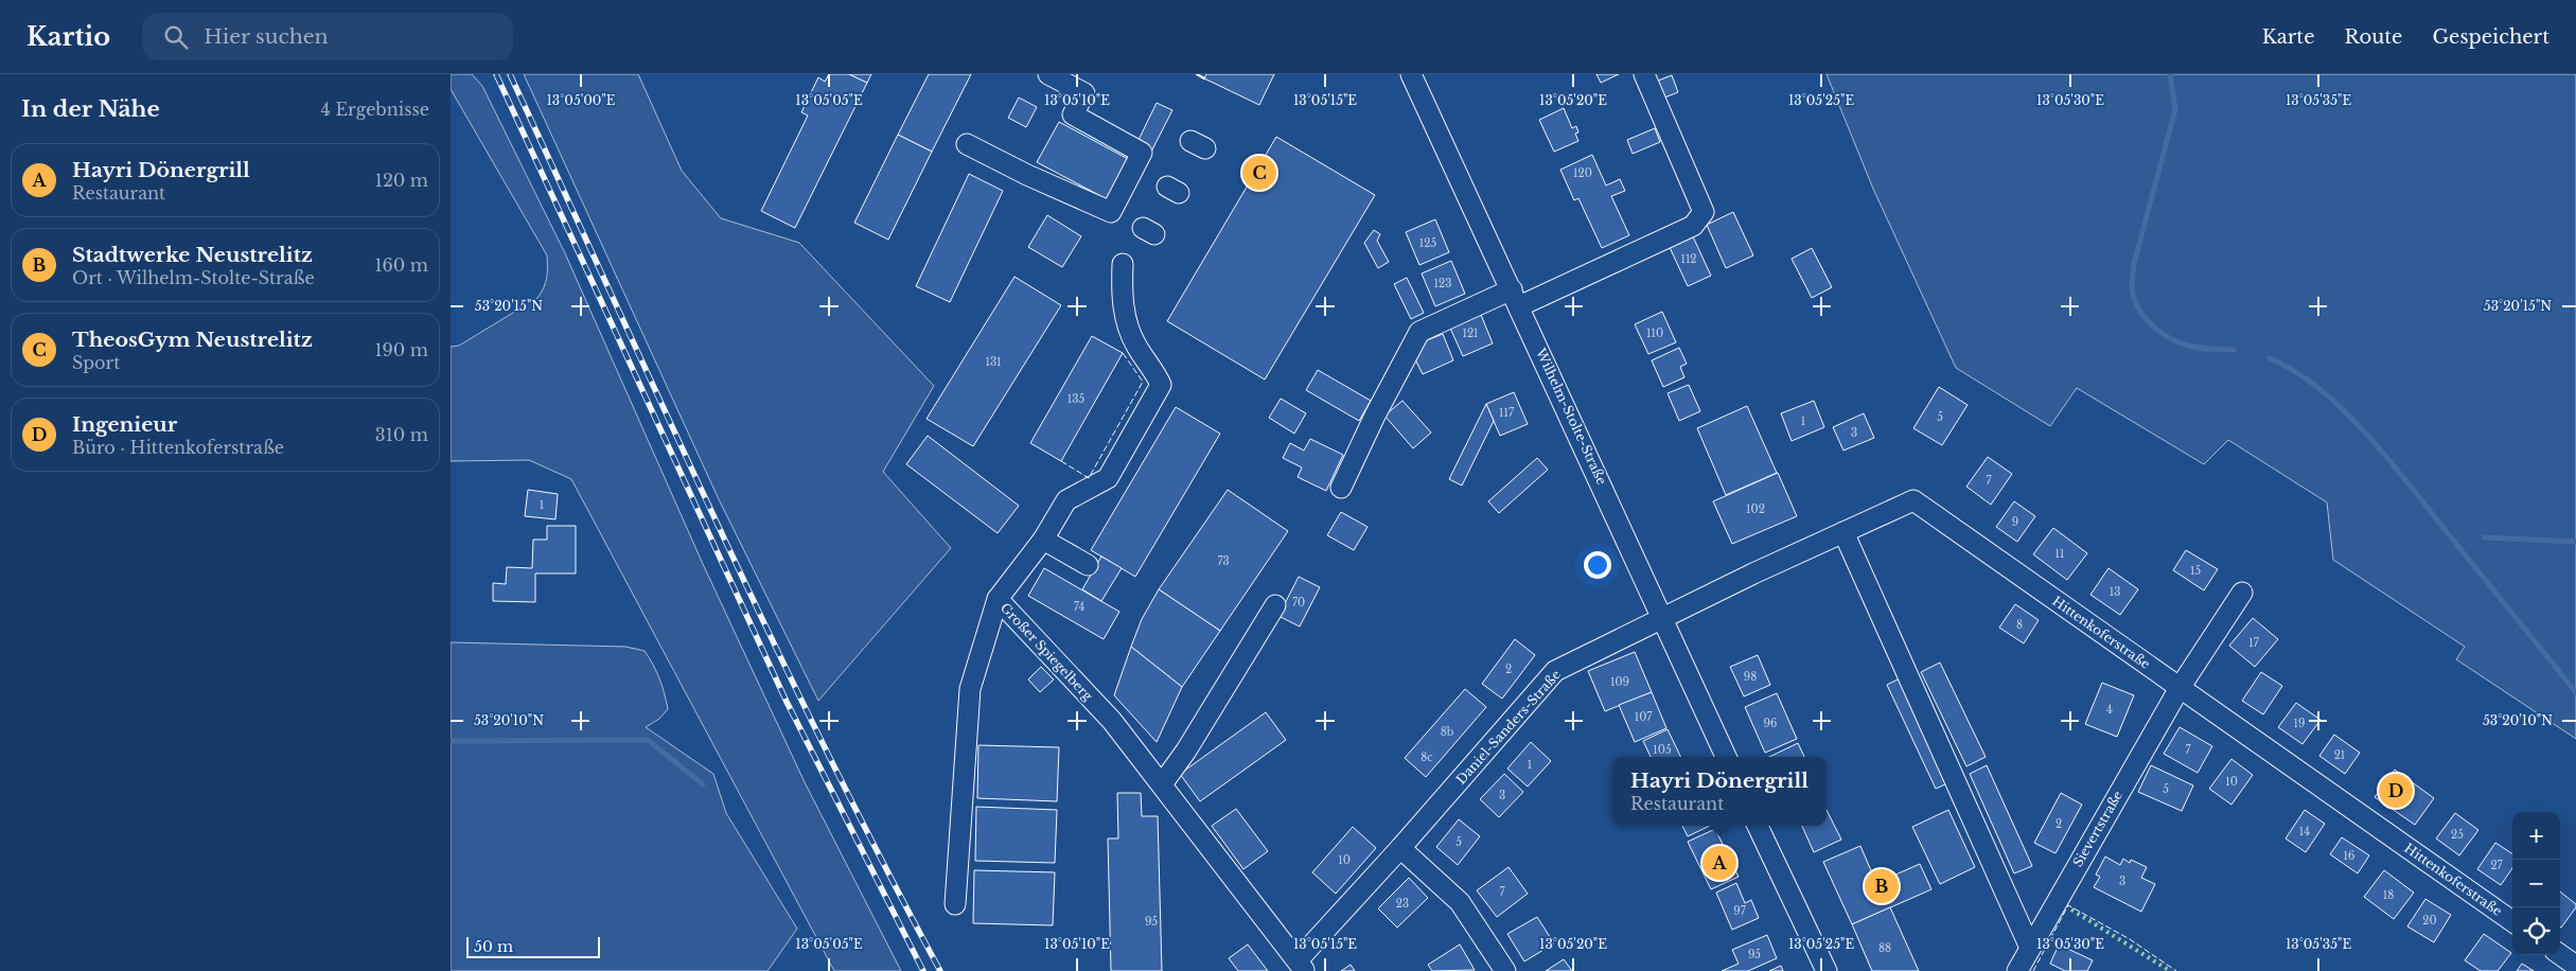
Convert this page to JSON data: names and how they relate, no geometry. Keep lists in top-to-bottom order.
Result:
{
  "streets": {
    "street": [
      "Wilhelm-Stolte-Straße",
      "Hittenkoferstraße",
      "Großer Spiegelberg",
      "Daniel-Sanders-Straße",
      "Sievertstraße"
    ]
  },
  "crossings": [
    ["Wilhelm-Stolte-Straße", "Hittenkoferstraße"],
    ["Wilhelm-Stolte-Straße", "Daniel-Sanders-Straße"],
    ["Hittenkoferstraße", "Daniel-Sanders-Straße"],
    ["Hittenkoferstraße", "Sievertstraße"],
    ["Großer Spiegelberg", "Daniel-Sanders-Straße"]
  ],
  "house_numbers": [
    "120",
    "125",
    "112",
    "123",
    "121",
    "110",
    "131",
    "135",
    "117",
    "5",
    "1",
    "3",
    "7",
    "1",
    "102",
    "9",
    "11",
    "73",
    "15",
    "13",
    "70",
    "74",
    "8",
    "17",
    "2",
    "98",
    "109",
    "4",
    "107",
    "96",
    "19",
    "8b",
    "105",
    "7",
    "21",
    "8c",
    "1",
    "10",
    "5",
    "3",
    "2",
    "14",
    "25",
    "5",
    "16",
    "10",
    "27",
    "3",
    "7",
    "18",
    "23",
    "97",
    "20",
    "95",
    "88",
    "95"
  ],
  "scale_bar": "50 m",
  "page": {
    "header": "Kartio",
    "search": "Hier suchen",
    "nav": ["Karte", "Route", "Gespeichert"],
    "heading": ["In der Nähe", "4 Ergebnisse"],
    "list": [
      {
        "mark": "A",
        "name": "Hayri Dönergrill",
        "note": "Restaurant",
        "value": "120 m"
      },
      {
        "mark": "B",
        "name": "Stadtwerke Neustrelitz",
        "note": "Ort · Wilhelm-Stolte-Straße",
        "value": "160 m"
      },
      {
        "mark": "C",
        "name": "TheosGym Neustrelitz",
        "note": "Sport",
        "value": "190 m"
      },
      {
        "mark": "D",
        "name": "Ingenieur",
        "note": "Büro · Hittenkoferstraße",
        "value": "310 m"
      }
    ],
    "pins": [
      "C",
      "D",
      "A",
      "B"
    ],
    "popup": ["Hayri Dönergrill", "Restaurant"],
    "map_buttons": ["+", "−"],
    "scale": "50 m"
  },
  "coordinates": [
    "13°05'00\"E",
    "13°05'05\"E",
    "13°05'10\"E",
    "13°05'15\"E",
    "13°05'20\"E",
    "13°05'25\"E",
    "13°05'30\"E",
    "13°05'35\"E",
    "53°20'15\"N",
    "53°20'10\"N"
  ]
}
